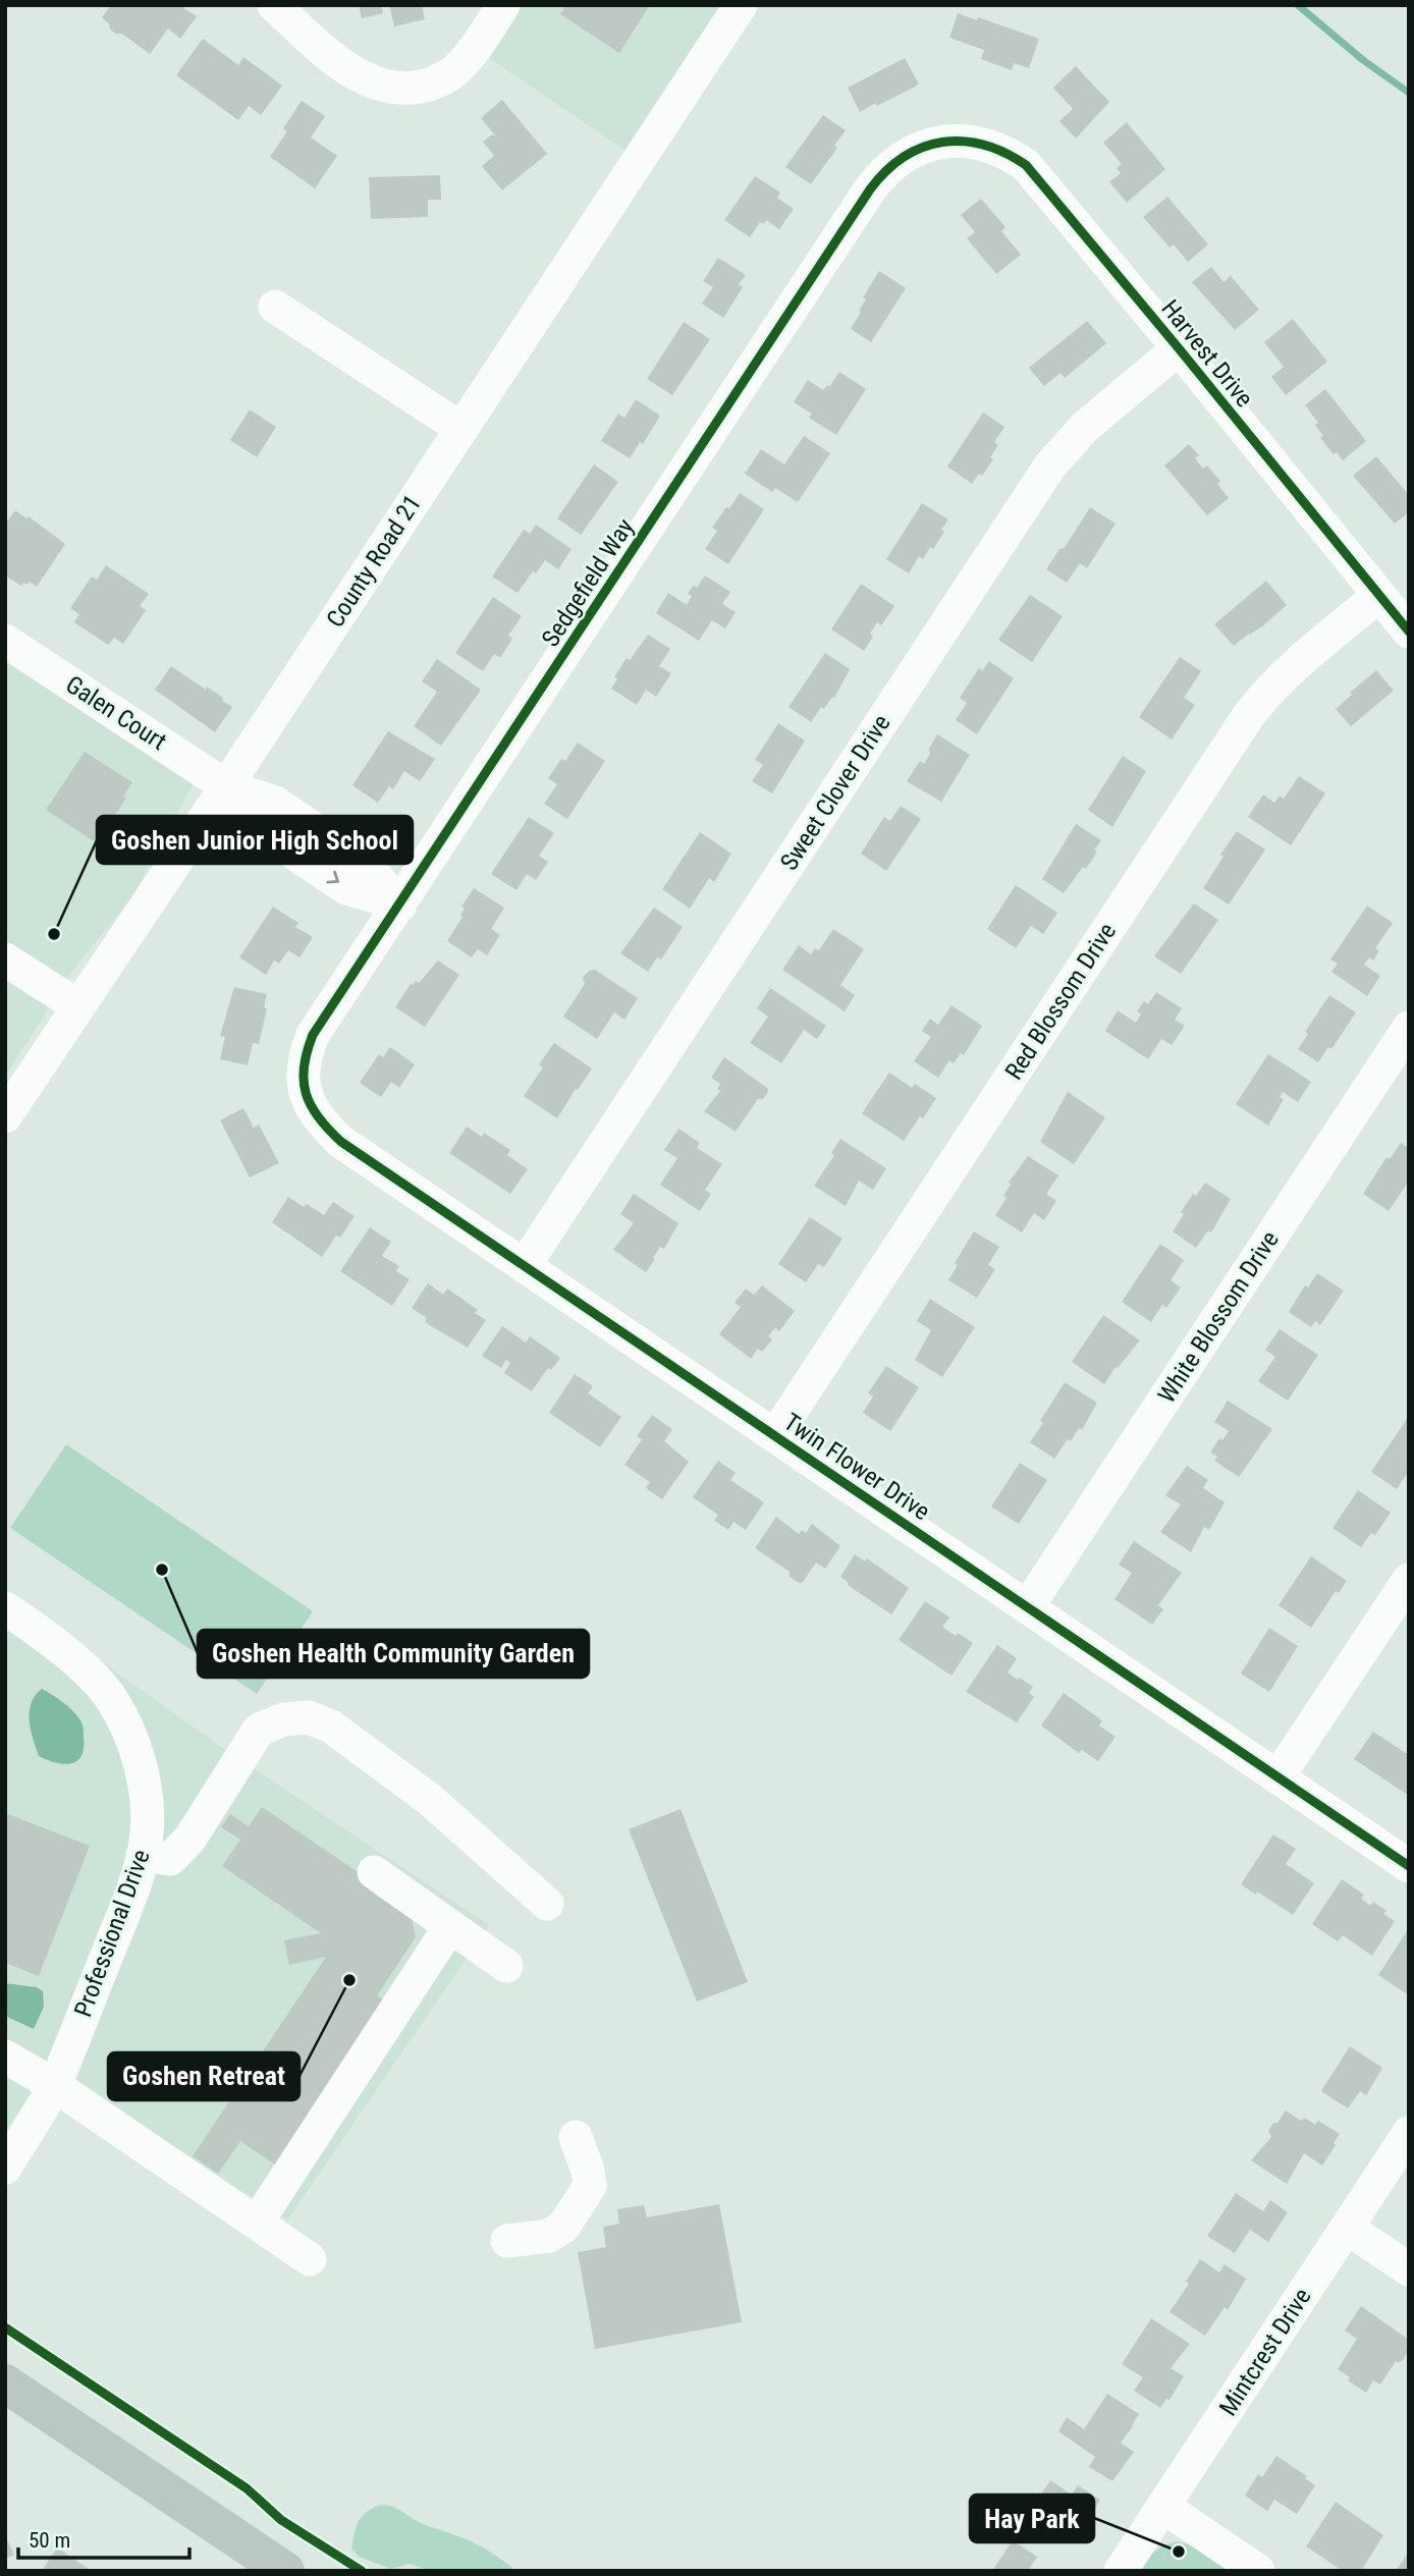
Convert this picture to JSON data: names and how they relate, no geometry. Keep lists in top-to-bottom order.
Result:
{
  "streets": {
    "street": [
      "Harvest Drive",
      "County Road 21",
      "Sedgefield Way",
      "Galen Court",
      "Sweet Clover Drive",
      "Red Blossom Drive",
      "White Blossom Drive",
      "Twin Flower Drive",
      "Professional Drive",
      "Mintcrest Drive"
    ]
  },
  "crossings": [
    ["Harvest Drive", "Sedgefield Way"],
    ["Harvest Drive", "Sweet Clover Drive"],
    ["Harvest Drive", "Red Blossom Drive"],
    ["County Road 21", "Galen Court"],
    ["Sedgefield Way", "Galen Court"],
    ["Sedgefield Way", "Twin Flower Drive"],
    ["Sweet Clover Drive", "Twin Flower Drive"],
    ["Red Blossom Drive", "Twin Flower Drive"],
    ["White Blossom Drive", "Twin Flower Drive"]
  ],
  "places": [
    "Goshen Junior High School",
    "Goshen Health Community Garden",
    "Goshen Retreat",
    "Hay Park"
  ],
  "scale_bar": "50 m"
}
